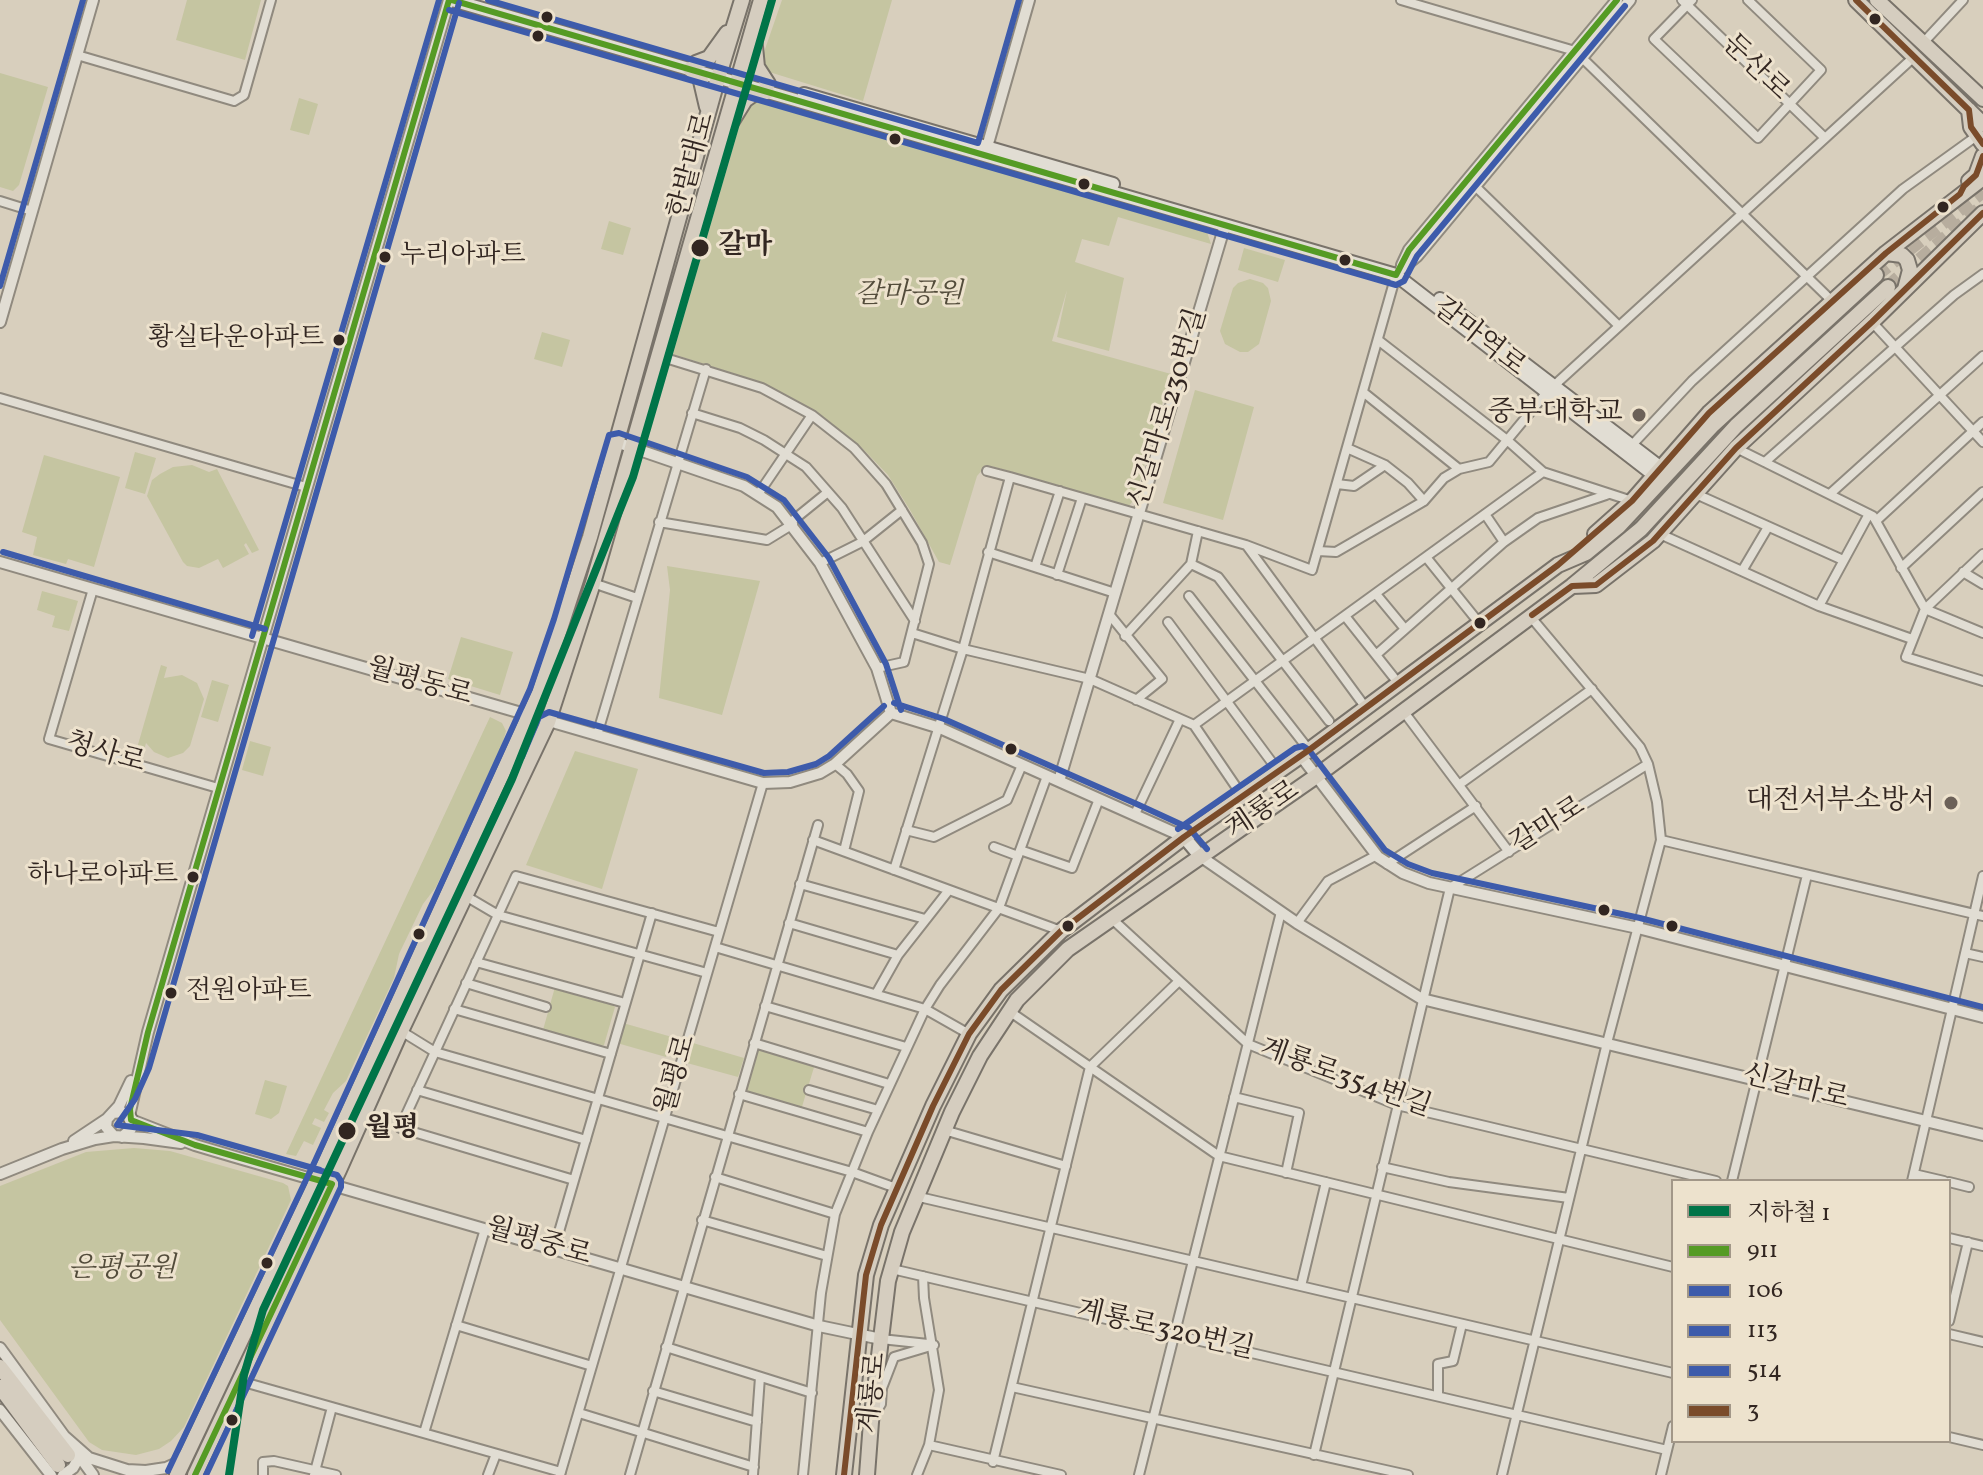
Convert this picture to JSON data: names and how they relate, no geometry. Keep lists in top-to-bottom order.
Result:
{
  "streets": {
    "main road": [
      "한밭대로",
      "갈마역로",
      "계룡로",
      "신갈마로"
    ],
    "street": [
      "둔산로",
      "신갈마로230번길",
      "월평동로",
      "청사로",
      "갈마로",
      "월평로",
      "계룡로354번길",
      "월평중로",
      "계룡로320번길"
    ]
  },
  "crossings": [
    ["한밭대로", "갈마역로"],
    ["한밭대로", "월평동로"],
    ["한밭대로", "월평중로"],
    ["갈마역로", "신갈마로230번길"],
    ["신갈마로230번길", "신갈마로"],
    ["월평동로", "청사로"],
    ["월평동로", "월평로"],
    ["월평동로", "신갈마로"],
    ["계룡로", "갈마로"],
    ["계룡로", "계룡로354번길"],
    ["계룡로", "신갈마로"],
    ["계룡로", "월평중로"],
    ["계룡로", "계룡로320번길"],
    ["월평로", "월평중로"]
  ],
  "parks": ["갈마공원", "은평공원"],
  "places": [
    "갈마",
    "누리아파트",
    "황실타운아파트",
    "중부대학교",
    "대전서부소방서",
    "하나로아파트",
    "전원아파트",
    "월평"
  ],
  "lines": [
    "metro line 1",
    "transit line 911",
    "transit line 514",
    "transit line 3",
    "transit line 106",
    "transit line 113"
  ],
  "legend": [
    "지하철 1",
    "911",
    "106",
    "113",
    "514",
    "3"
  ]
}
